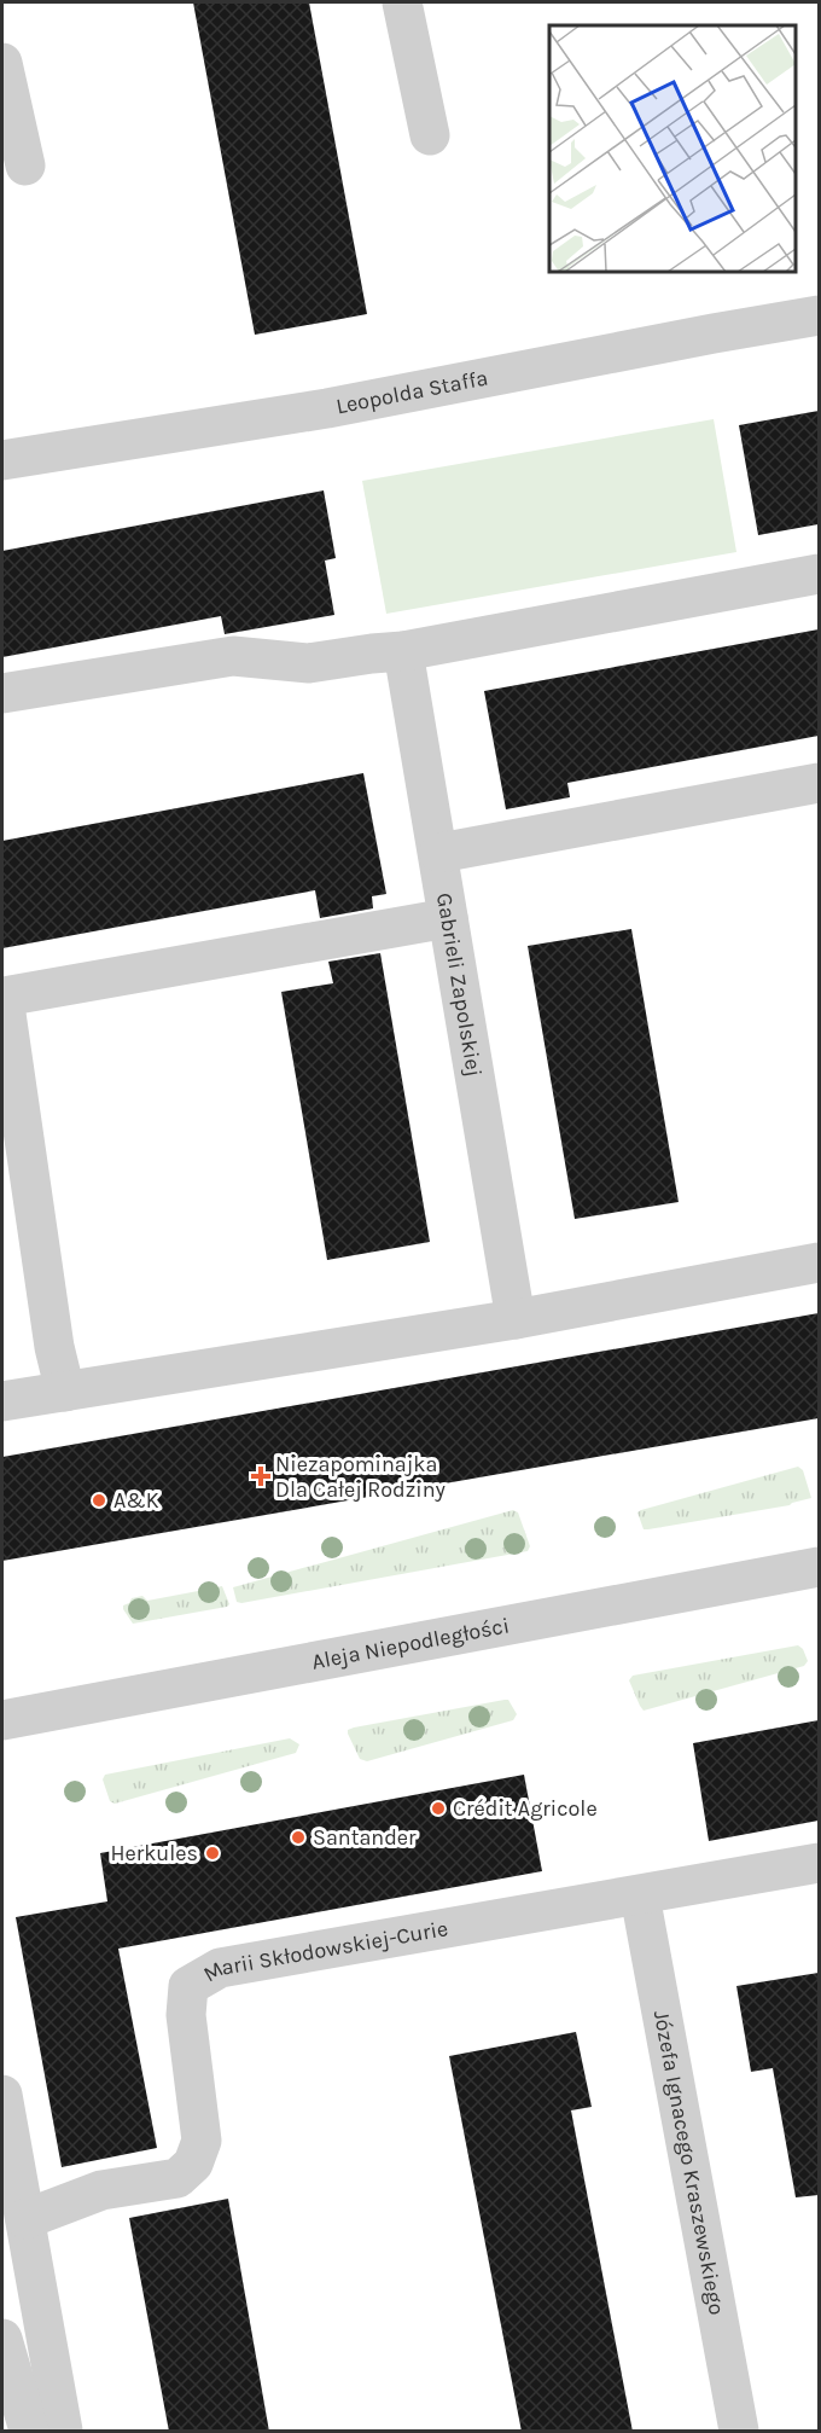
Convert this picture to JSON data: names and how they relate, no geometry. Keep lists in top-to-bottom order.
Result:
{
  "streets": {
    "street": [
      "Leopolda Staffa",
      "Gabrieli Zapolskiej",
      "Aleja Niepodległości",
      "Marii Skłodowskiej-Curie",
      "Józefa Ignacego Kraszewskiego"
    ]
  },
  "crossings": [
    ["Marii Skłodowskiej-Curie", "Józefa Ignacego Kraszewskiego"]
  ],
  "places": {
    "health": ["Niezapominajka Dla Całej Rodziny"],
    "other": [
      "A&K",
      "Crédit Agricole",
      "Santander",
      "Herkules"
    ]
  }
}
